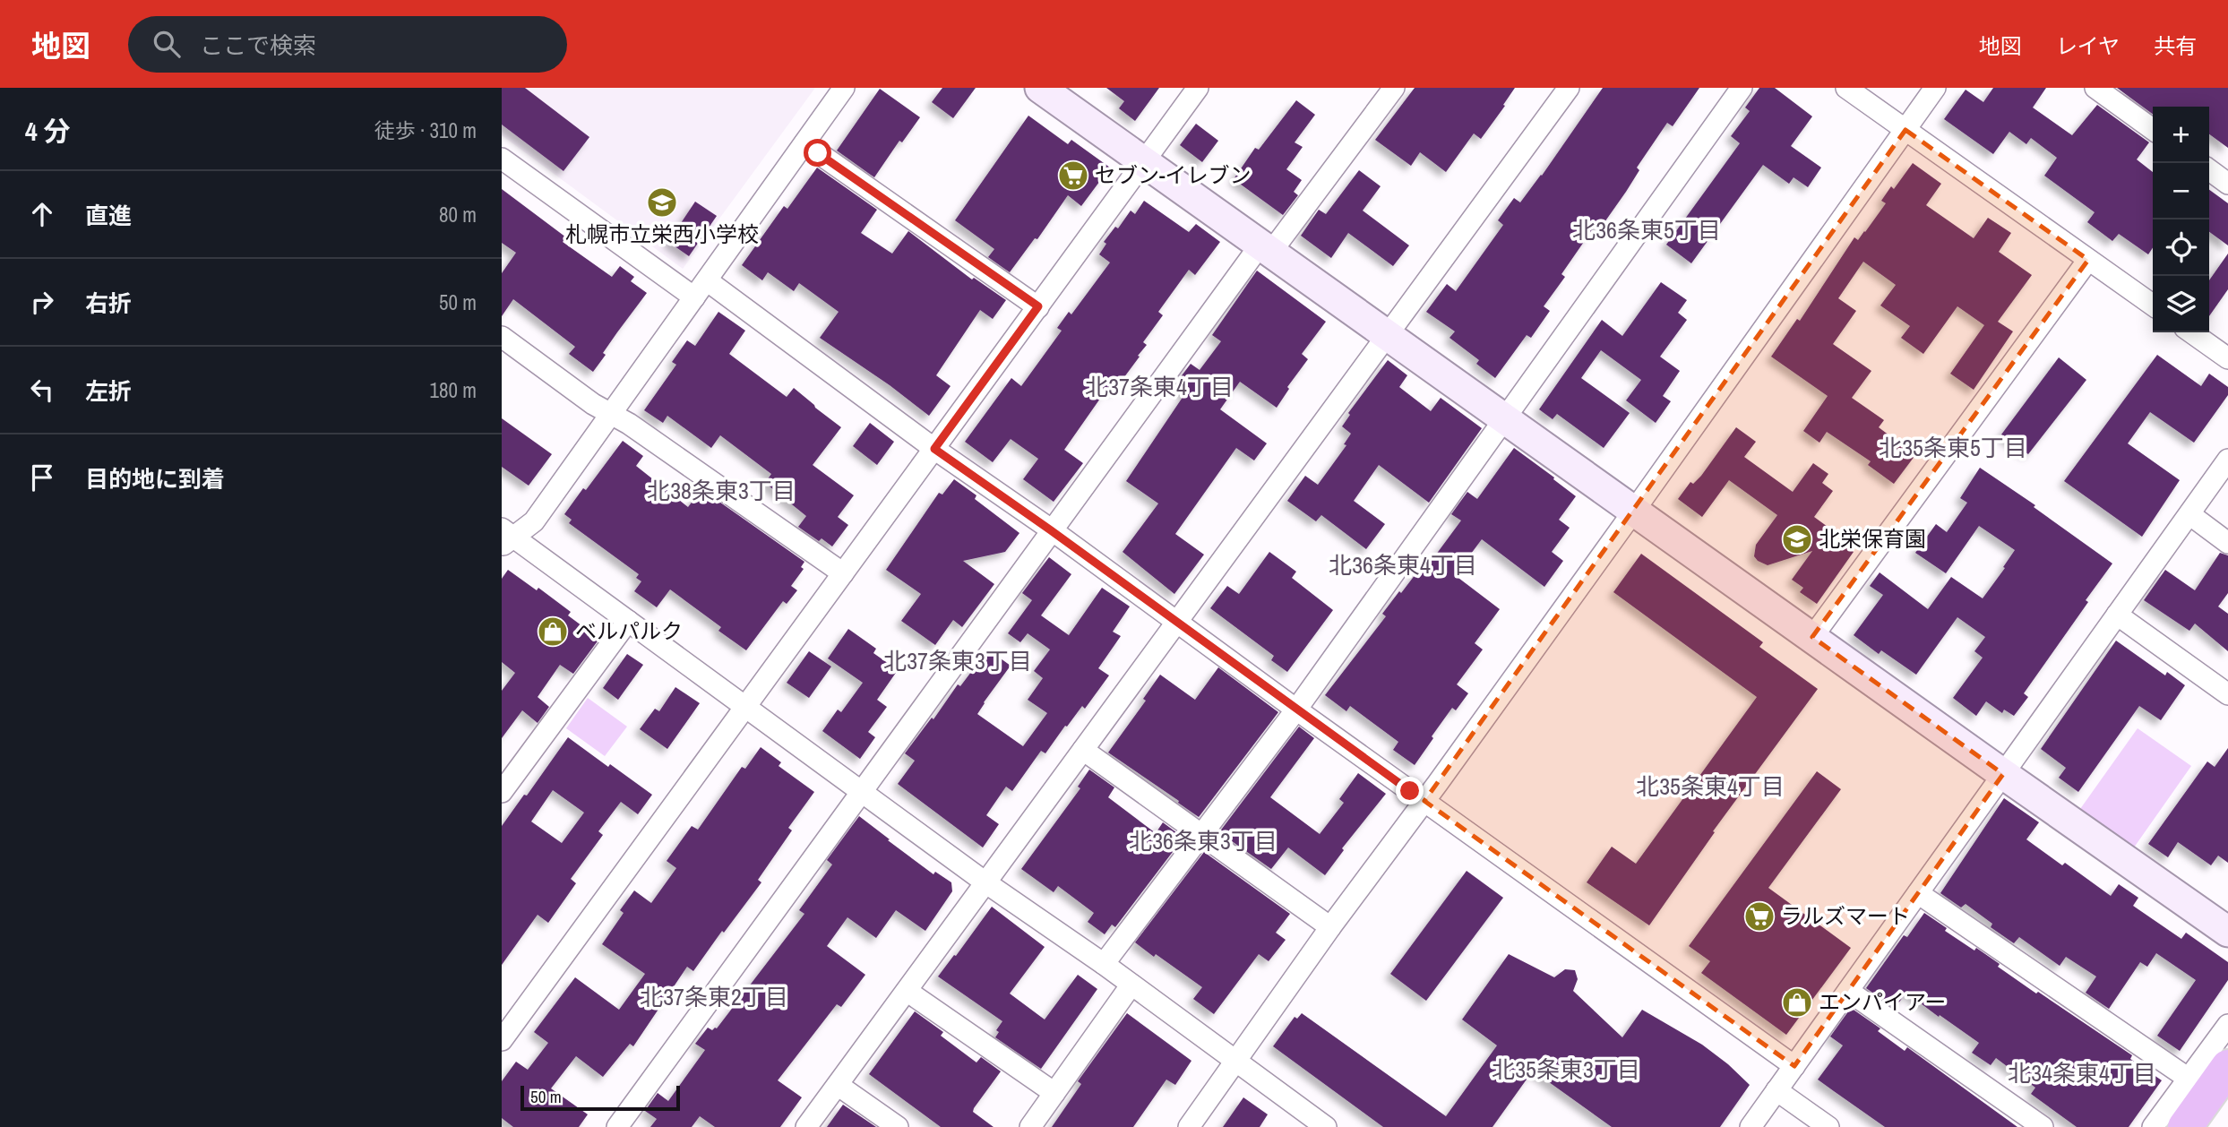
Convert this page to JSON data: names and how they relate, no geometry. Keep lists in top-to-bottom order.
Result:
{
  "districts": [
    "北36条東5丁目",
    "北37条東4丁目",
    "北35条東5丁目",
    "北38条東3丁目",
    "北36条東4丁目",
    "北37条東3丁目",
    "北35条東4丁目",
    "北36条東3丁目",
    "北37条東2丁目",
    "北35条東3丁目",
    "北34条東4丁目"
  ],
  "places": {
    "supermarket": ["セブン-イレブン", "ラルズマート"],
    "school or university": ["札幌市立栄西小学校", "北栄保育園"],
    "shop": ["ベルパルク", "エンパイアー"]
  },
  "scale_bar": "50 m",
  "page": {
    "header": "地図",
    "search": "ここで検索",
    "nav": ["地図", "レイヤ", "共有"],
    "heading": ["4 分", "徒歩 · 310 m"],
    "map_buttons": ["+", "−"],
    "list": [
      ["直進", "80 m"],
      ["右折", "50 m"],
      ["左折", "180 m"],
      "目的地に到着"
    ],
    "scale": "50 m"
  }
}
